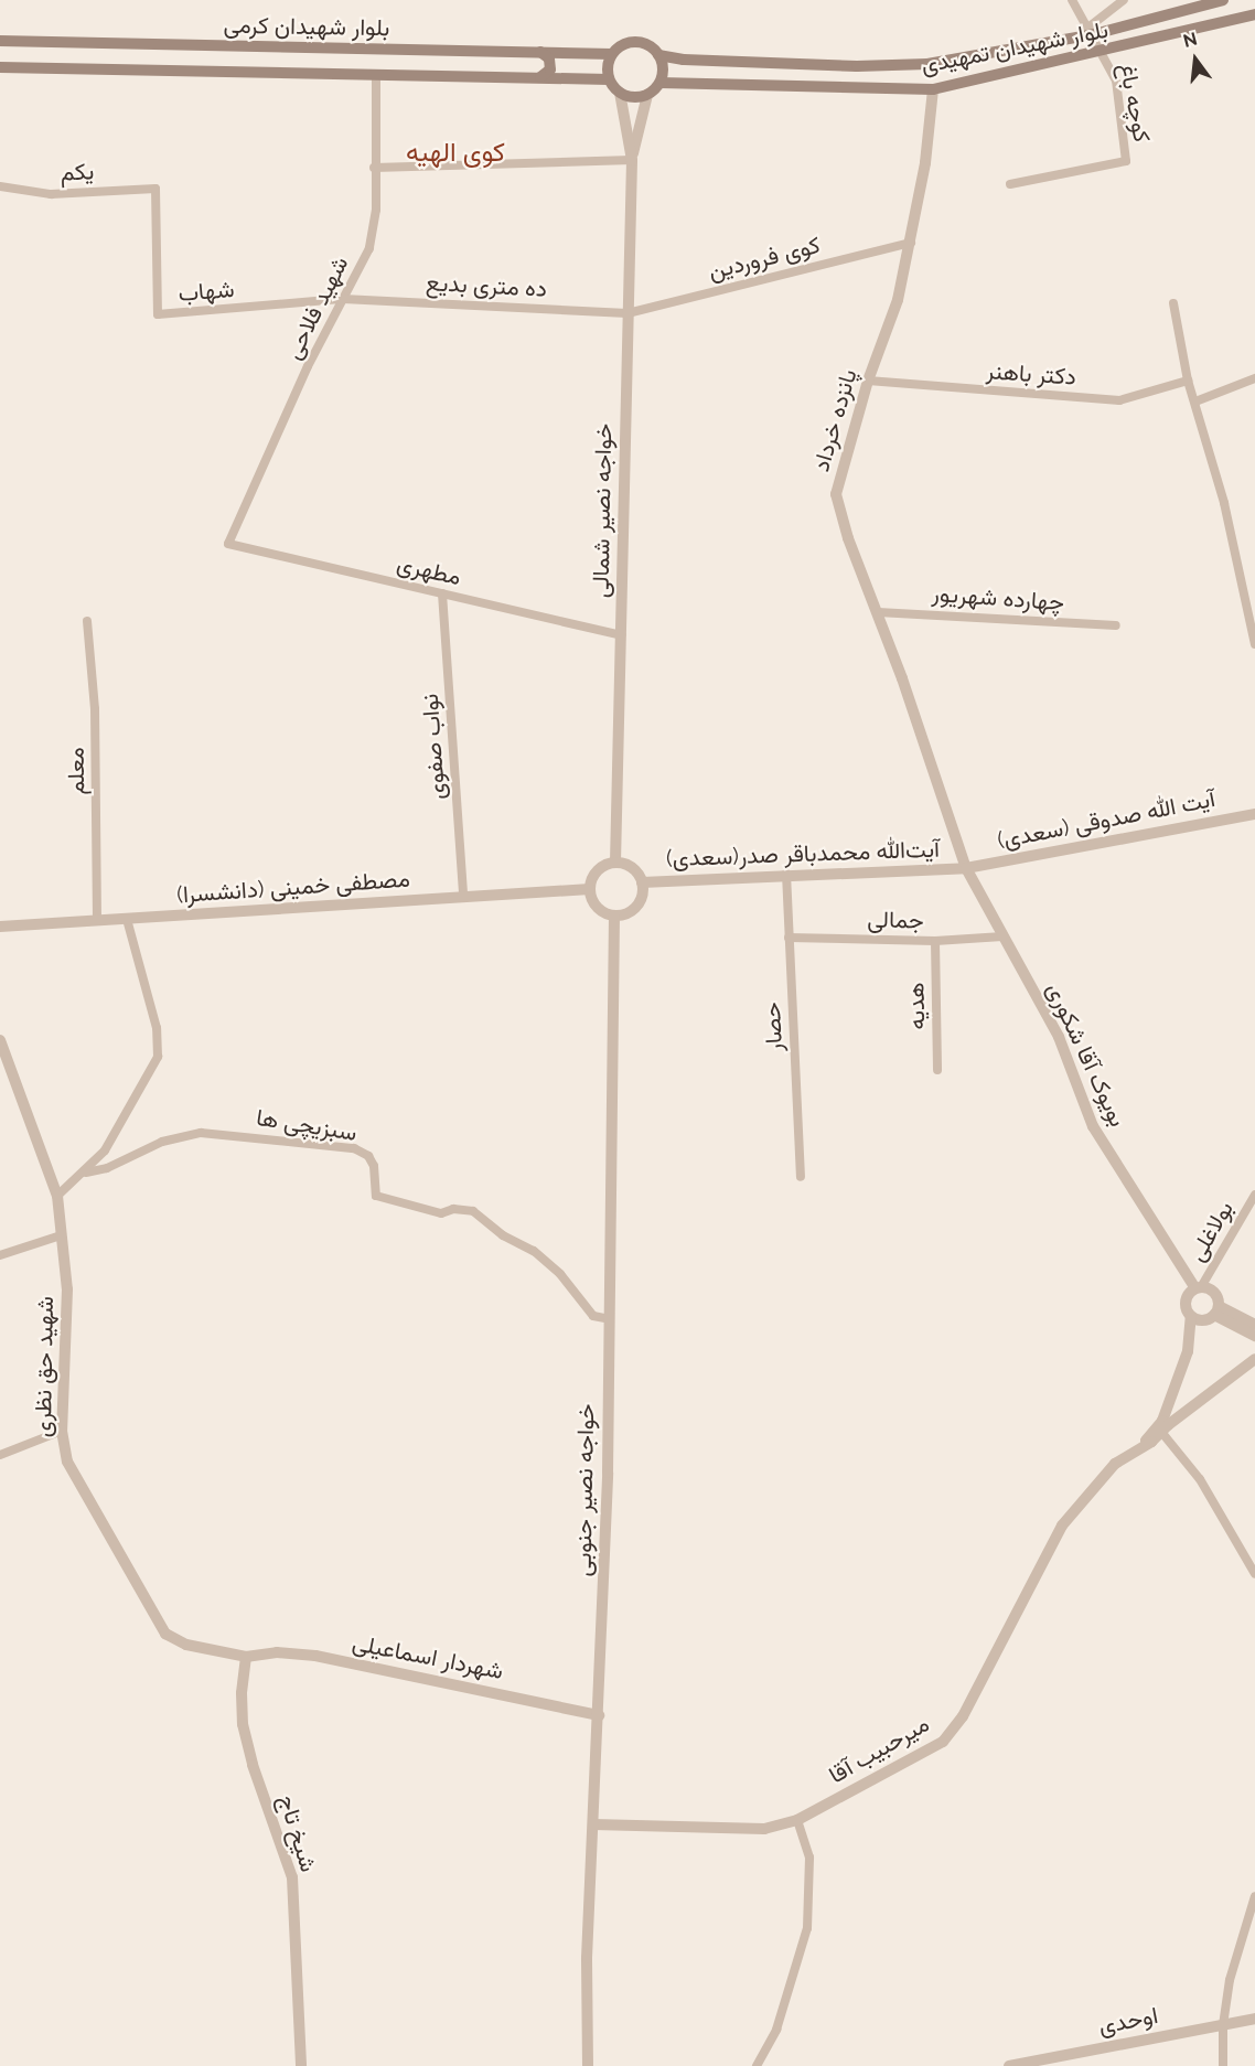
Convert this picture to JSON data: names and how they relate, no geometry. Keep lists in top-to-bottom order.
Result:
{
  "streets": {
    "main road": ["بلوار شهیدان کرمی", "بلوار شهیدان تمهیدی"],
    "street": [
      "کوچه باغ",
      "یکم",
      "کوی فروردین",
      "ده متری بدیع",
      "شهاب",
      "شهید فلاحی",
      "دکتر باهنر",
      "پانزده خرداد",
      "خواجه نصیر شمالی",
      "مطهری",
      "چهارده شهریور",
      "نواب صفوی",
      "معلم",
      "آیت الله صدوقی (سعدی)",
      "آیت‌الله محمدباقر صدر(سعدی)",
      "مصطفی خمینی (دانشسرا)",
      "جمالی",
      "هدیه",
      "حصار",
      "بویوک آقا شکوری",
      "سبزیچی ها",
      "بولاغلی",
      "شهید حق نظری",
      "خواجه نصیر جنوبی",
      "شهردار اسماعیلی",
      "میرحبیب آقا",
      "شیخ تاج",
      "اوحدی"
    ]
  },
  "crossings": [
    ["بلوار شهیدان کرمی", "بلوار شهیدان تمهیدی"],
    ["بلوار شهیدان کرمی", "شهید فلاحی"],
    ["بلوار شهیدان تمهیدی", "کوچه باغ"],
    ["بلوار شهیدان تمهیدی", "پانزده خرداد"],
    ["یکم", "شهاب"],
    ["کوی فروردین", "ده متری بدیع"],
    ["کوی فروردین", "پانزده خرداد"],
    ["کوی فروردین", "خواجه نصیر شمالی"],
    ["ده متری بدیع", "شهاب"],
    ["ده متری بدیع", "شهید فلاحی"],
    ["ده متری بدیع", "خواجه نصیر شمالی"],
    ["شهاب", "شهید فلاحی"],
    ["شهید فلاحی", "مطهری"],
    ["دکتر باهنر", "پانزده خرداد"],
    ["پانزده خرداد", "چهارده شهریور"],
    ["پانزده خرداد", "آیت الله صدوقی (سعدی)"],
    ["پانزده خرداد", "آیت‌الله محمدباقر صدر(سعدی)"],
    ["پانزده خرداد", "بویوک آقا شکوری"],
    ["خواجه نصیر شمالی", "مطهری"],
    ["خواجه نصیر شمالی", "آیت‌الله محمدباقر صدر(سعدی)"],
    ["خواجه نصیر شمالی", "مصطفی خمینی (دانشسرا)"],
    ["خواجه نصیر شمالی", "خواجه نصیر جنوبی"],
    ["مطهری", "نواب صفوی"],
    ["نواب صفوی", "مصطفی خمینی (دانشسرا)"],
    ["معلم", "مصطفی خمینی (دانشسرا)"],
    ["آیت الله صدوقی (سعدی)", "آیت‌الله محمدباقر صدر(سعدی)"],
    ["آیت الله صدوقی (سعدی)", "بویوک آقا شکوری"],
    ["آیت‌الله محمدباقر صدر(سعدی)", "مصطفی خمینی (دانشسرا)"],
    ["آیت‌الله محمدباقر صدر(سعدی)", "حصار"],
    ["آیت‌الله محمدباقر صدر(سعدی)", "بویوک آقا شکوری"],
    ["آیت‌الله محمدباقر صدر(سعدی)", "خواجه نصیر جنوبی"],
    ["مصطفی خمینی (دانشسرا)", "خواجه نصیر جنوبی"],
    ["جمالی", "هدیه"],
    ["جمالی", "حصار"],
    ["جمالی", "بویوک آقا شکوری"],
    ["بویوک آقا شکوری", "بولاغلی"],
    ["سبزیچی ها", "خواجه نصیر جنوبی"],
    ["شهید حق نظری", "شهردار اسماعیلی"],
    ["شهید حق نظری", "شیخ تاج"],
    ["خواجه نصیر جنوبی", "شهردار اسماعیلی"],
    ["خواجه نصیر جنوبی", "میرحبیب آقا"],
    ["شهردار اسماعیلی", "شیخ تاج"]
  ],
  "districts": ["کوی الهیه"],
  "north": "top"
}
